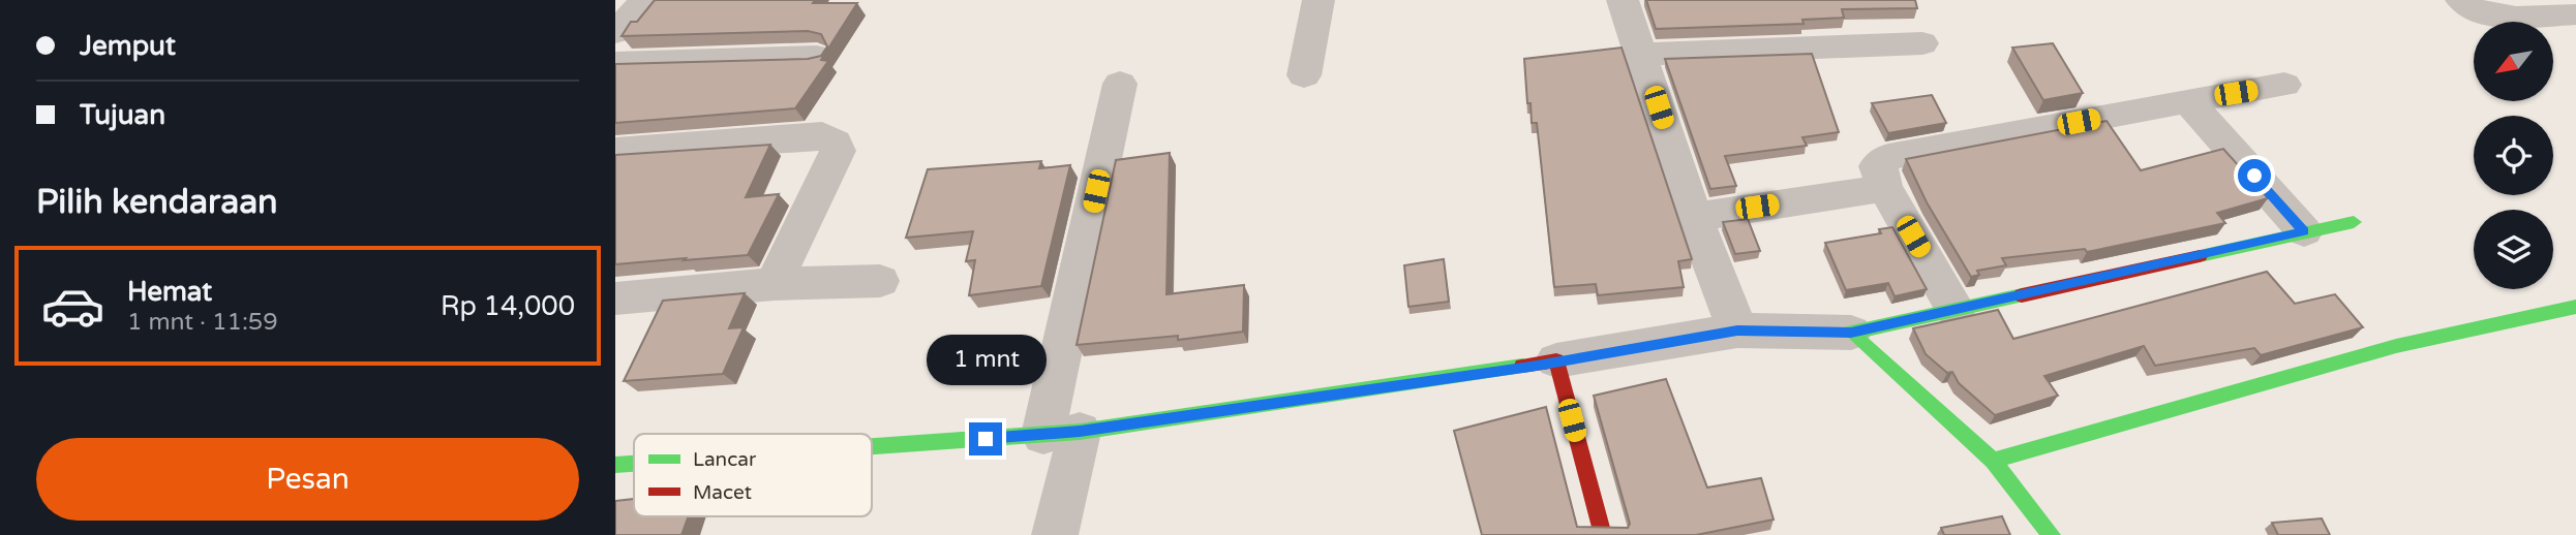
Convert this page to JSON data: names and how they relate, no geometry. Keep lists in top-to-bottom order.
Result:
{
  "legend": ["Lancar", "Macet"],
  "north": "bottom left",
  "page": {
    "banner": ["Jemput", "Tujuan"],
    "heading": "Pilih kendaraan",
    "list": [
      {
        "name": "Hemat",
        "note": "1 mnt · 11:59",
        "value": "Rp 14,000"
      }
    ],
    "bubble": "1 mnt",
    "buttons": "Pesan"
  }
}
